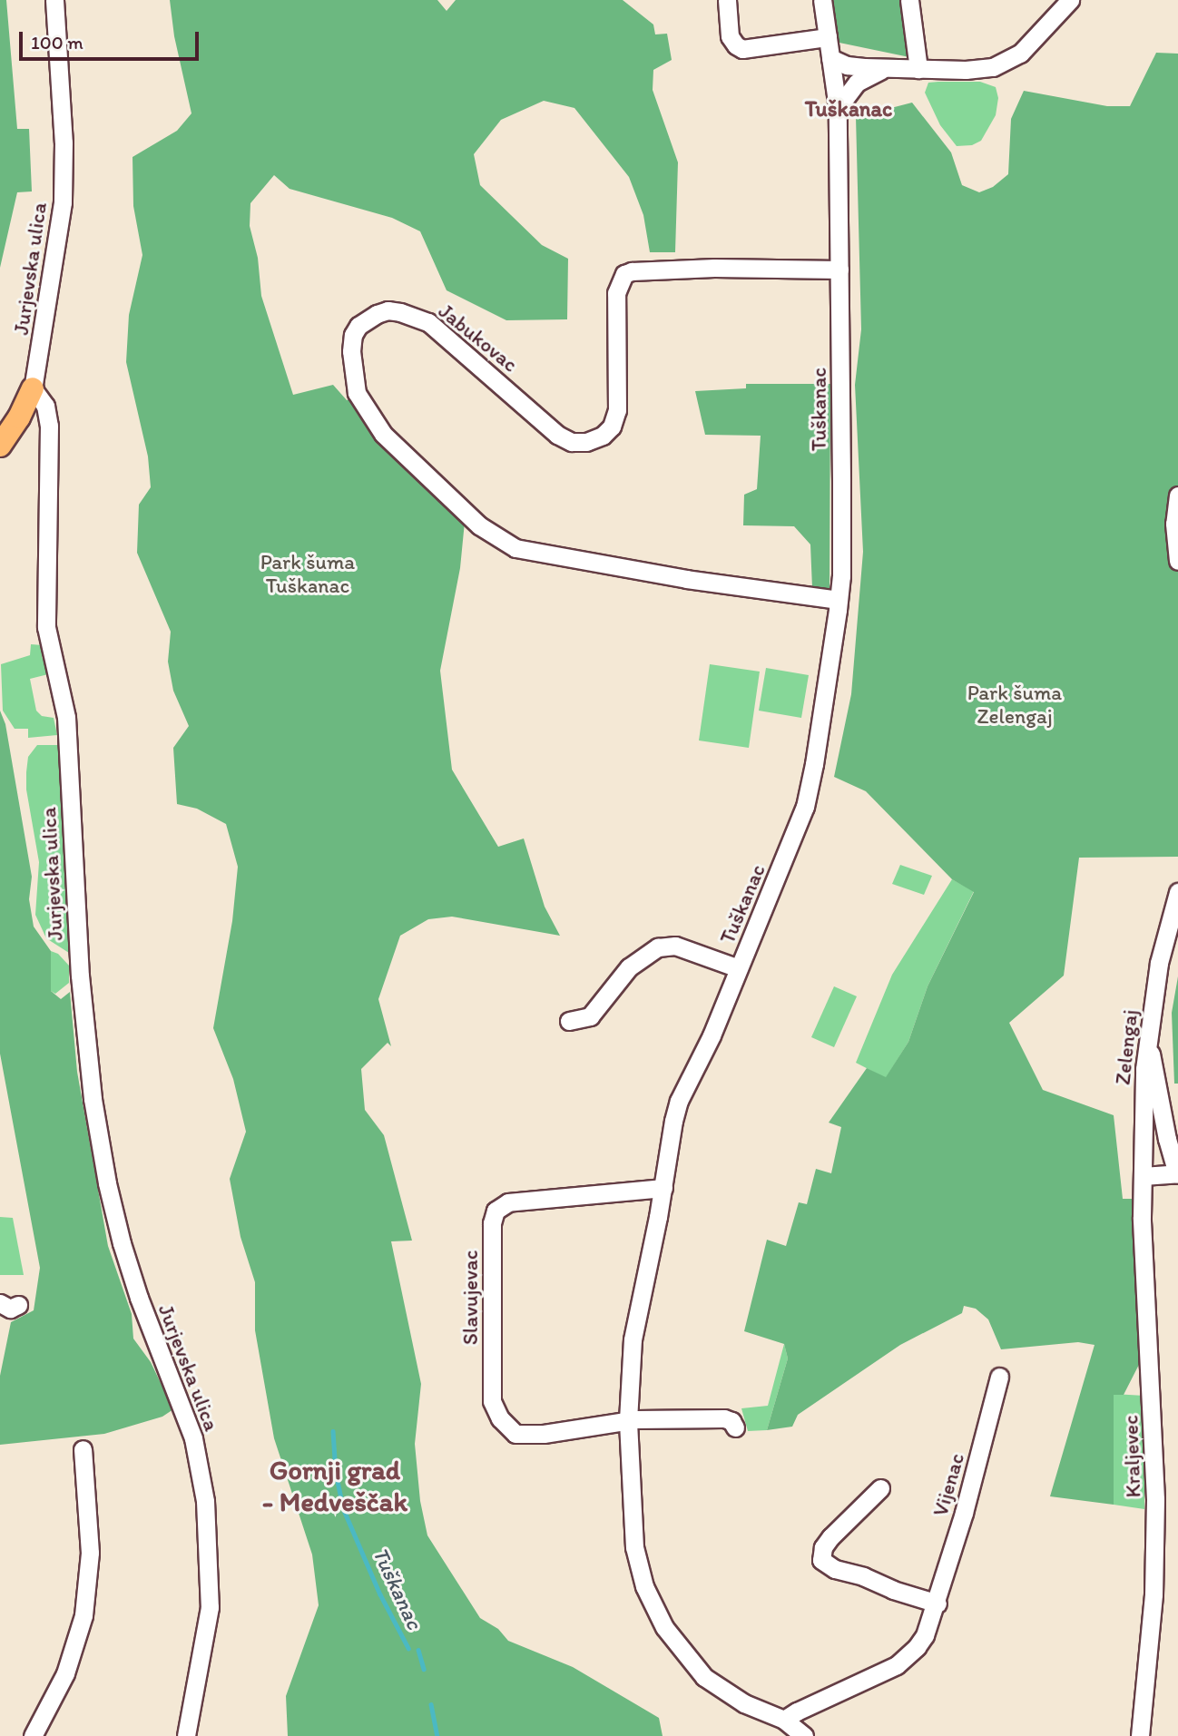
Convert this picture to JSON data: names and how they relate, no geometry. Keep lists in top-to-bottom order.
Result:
{
  "streets": {
    "street": [
      "Jurjevska ulica",
      "Jabukovac",
      "Tuškanac",
      "Zelengaj",
      "Slavujevac",
      "Kraljevec",
      "Vijenac"
    ]
  },
  "crossings": [
    ["Jabukovac", "Tuškanac"],
    ["Tuškanac", "Slavujevac"],
    ["Tuškanac", "Vijenac"],
    ["Zelengaj", "Kraljevec"]
  ],
  "districts": ["Tuškanac", "Gornji grad - Medveščak"],
  "water": ["Tuškanac"],
  "parks": ["Park šuma Tuškanac", "Park šuma Zelengaj"],
  "scale_bar": "100 m"
}
